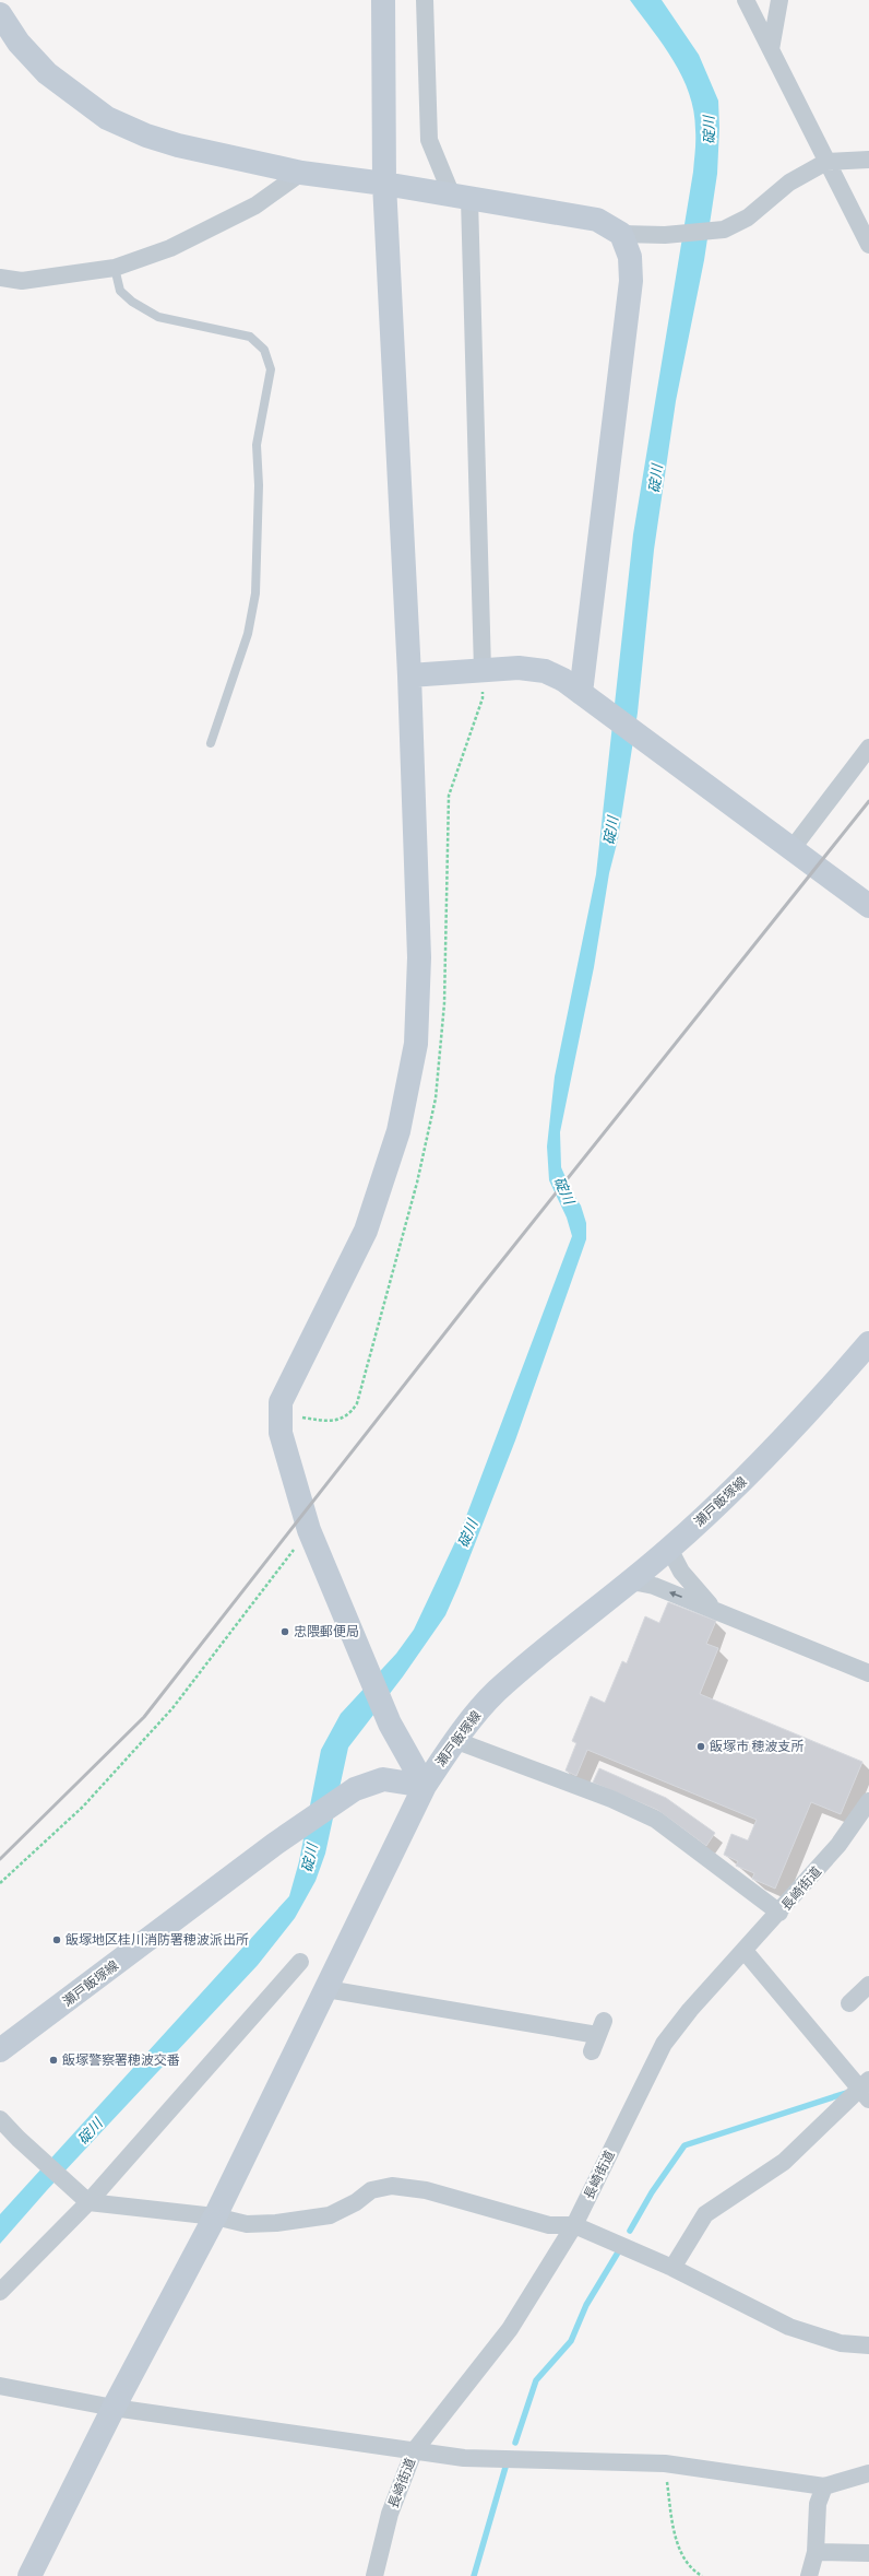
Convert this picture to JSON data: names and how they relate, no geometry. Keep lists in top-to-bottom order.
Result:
{
  "streets": {
    "street": ["瀬戸飯塚線", "長崎街道"]
  },
  "water": ["碇川"],
  "places": [
    "忠隈郵便局",
    "飯塚市 穂波支所",
    "飯塚地区桂川消防署穂波派出所",
    "飯塚警察署穂波交番"
  ]
}
